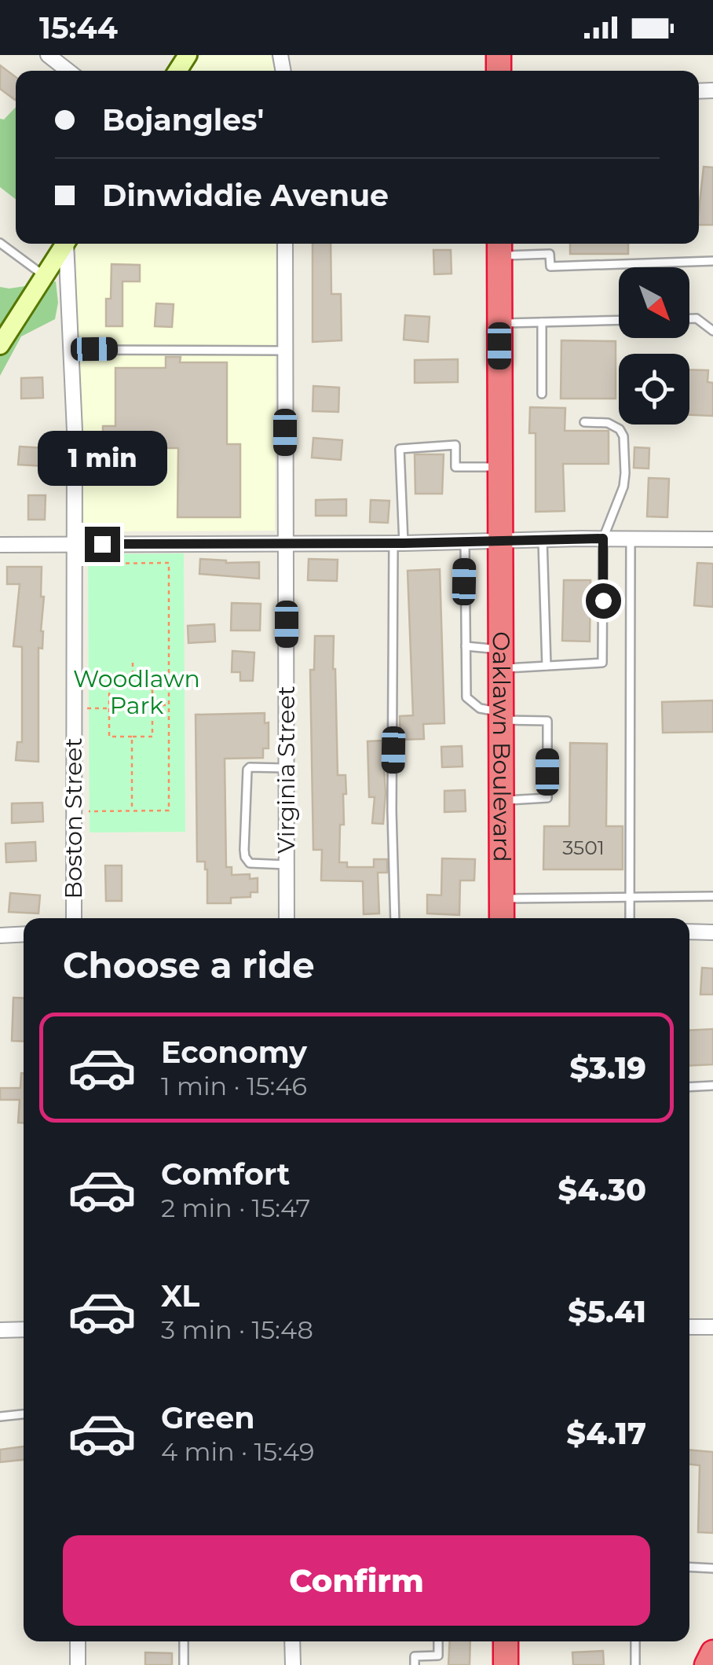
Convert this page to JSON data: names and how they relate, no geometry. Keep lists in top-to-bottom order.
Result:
{
  "streets": {
    "highway": ["Oaklawn Boulevard"],
    "street": ["Virginia Street", "Boston Street"]
  },
  "parks": ["Woodlawn Park"],
  "house_numbers": ["3501"],
  "north": "bottom right",
  "page": {
    "status": "15:44",
    "banner": ["Bojangles'", "Dinwiddie Avenue"],
    "bubble": "1 min",
    "heading": "Choose a ride",
    "list": [
      {
        "name": "Economy",
        "note": "1 min · 15:46",
        "value": "$3.19"
      },
      {
        "name": "Comfort",
        "note": "2 min · 15:47",
        "value": "$4.30"
      },
      {
        "name": "XL",
        "note": "3 min · 15:48",
        "value": "$5.41"
      },
      {
        "name": "Green",
        "note": "4 min · 15:49",
        "value": "$4.17"
      }
    ],
    "buttons": "Confirm"
  }
}
